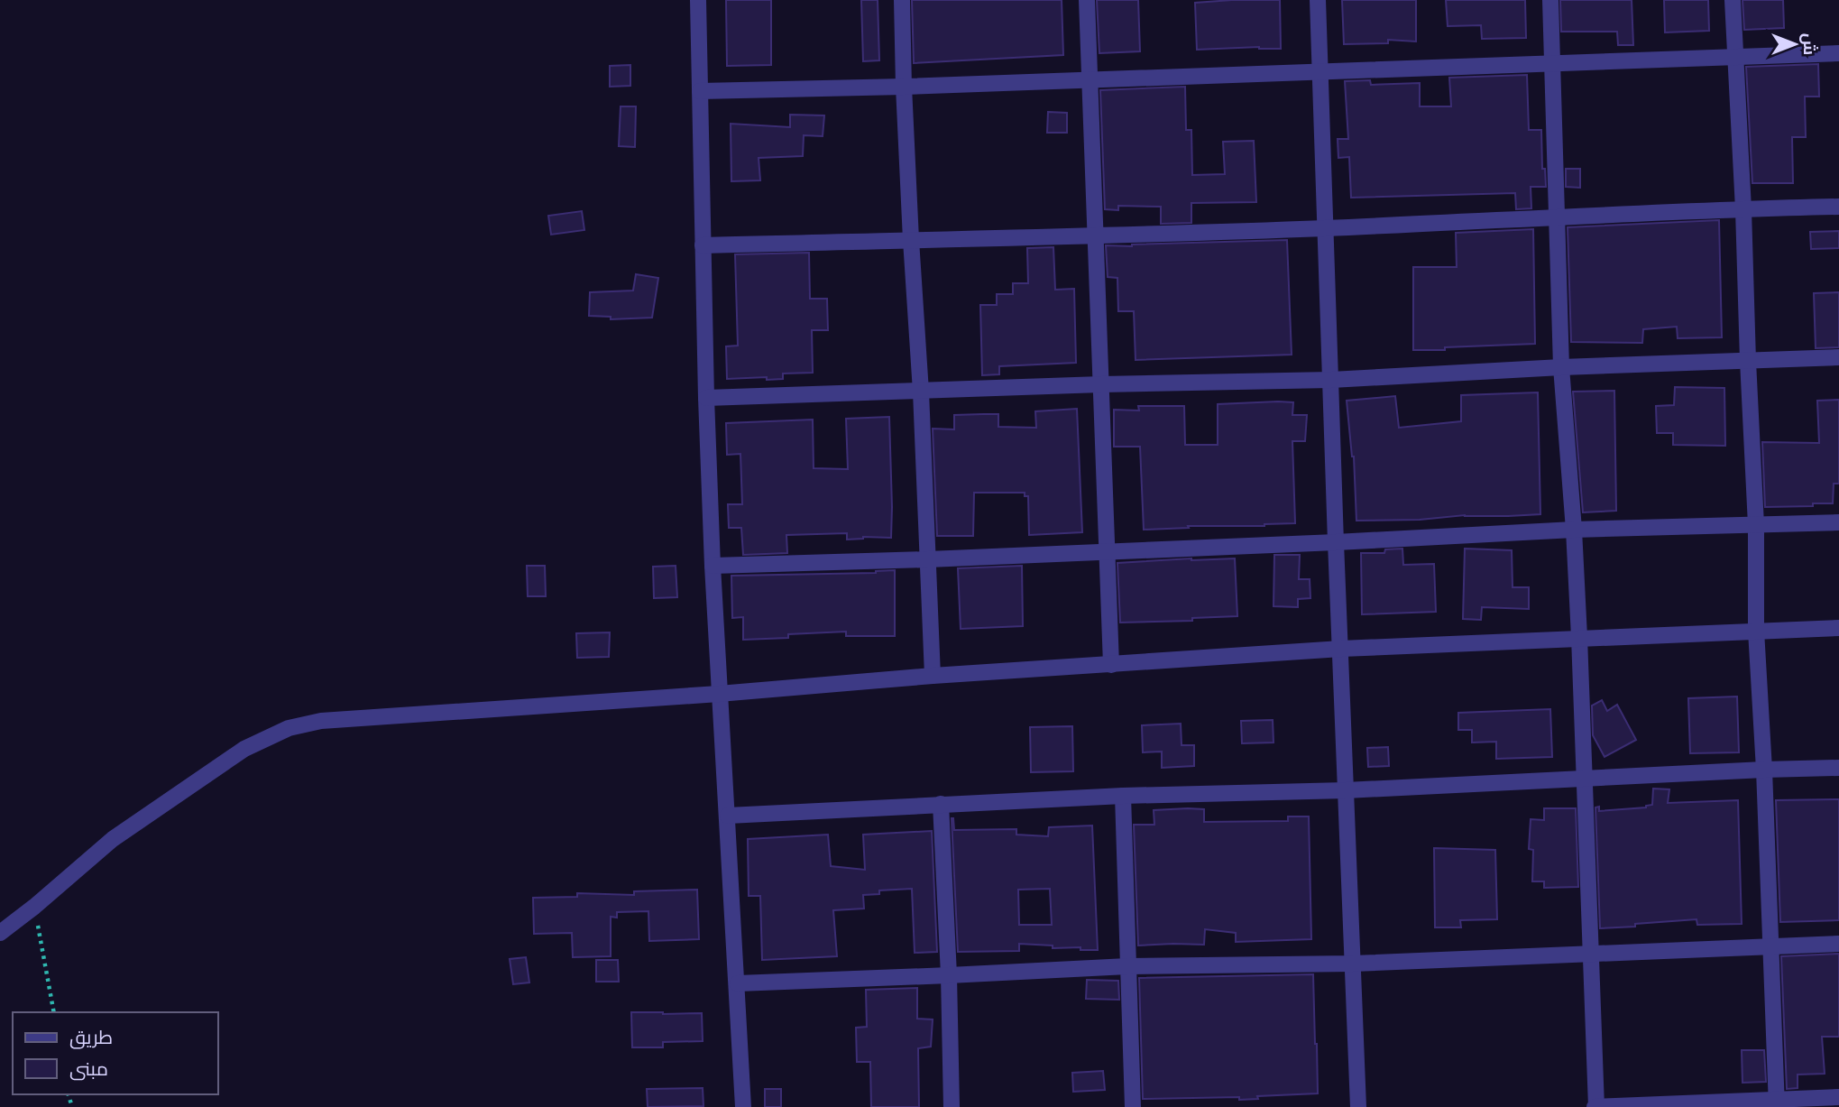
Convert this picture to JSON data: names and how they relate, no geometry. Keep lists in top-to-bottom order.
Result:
{
  "legend": ["طريق", "مبنى"],
  "north": "right"
}
